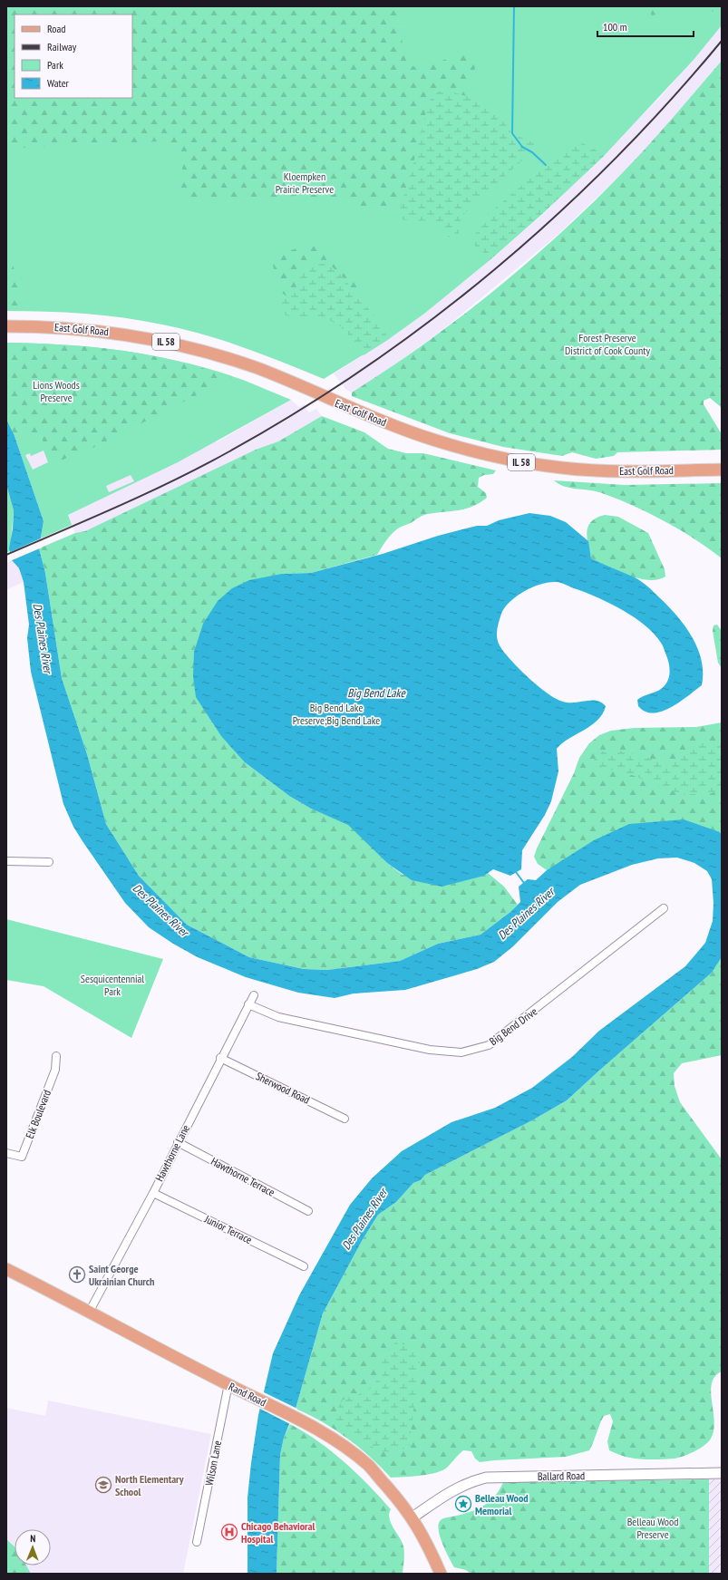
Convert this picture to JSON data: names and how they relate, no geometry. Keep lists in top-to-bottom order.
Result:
{
  "streets": {
    "main road": ["East Golf Road", "IL 58", "Rand Road"],
    "street": [
      "Big Bend Drive",
      "Sherwood Road",
      "Elk Boulevard",
      "Hawthorne Lane",
      "Hawthorne Terrace",
      "Junior Terrace",
      "Wilson Lane",
      "Ballard Road"
    ]
  },
  "crossings": [
    ["Big Bend Drive", "Hawthorne Lane"],
    ["Sherwood Road", "Hawthorne Lane"],
    ["Hawthorne Lane", "Hawthorne Terrace"],
    ["Hawthorne Lane", "Junior Terrace"],
    ["Hawthorne Lane", "Rand Road"],
    ["Rand Road", "Wilson Lane"],
    ["Rand Road", "Ballard Road"]
  ],
  "water": ["Des Plaines River", "Big Bend Lake"],
  "parks": [
    "Kloempken Prairie Preserve",
    "Forest Preserve District of Cook County",
    "Lions Woods Preserve",
    "Big Bend Lake Preserve;Big Bend Lake",
    "Sesquicentennial Park",
    "Belleau Wood Preserve"
  ],
  "places": {
    "church": ["Saint George Ukrainian Church"],
    "school or university": ["North Elementary School"],
    "place": ["Belleau Wood Memorial"],
    "hospital": ["Chicago Behavioral Hospital"]
  },
  "legend": [
    "Road",
    "Railway",
    "Park",
    "Water"
  ],
  "scale_bar": "100 m",
  "north": "top"
}
